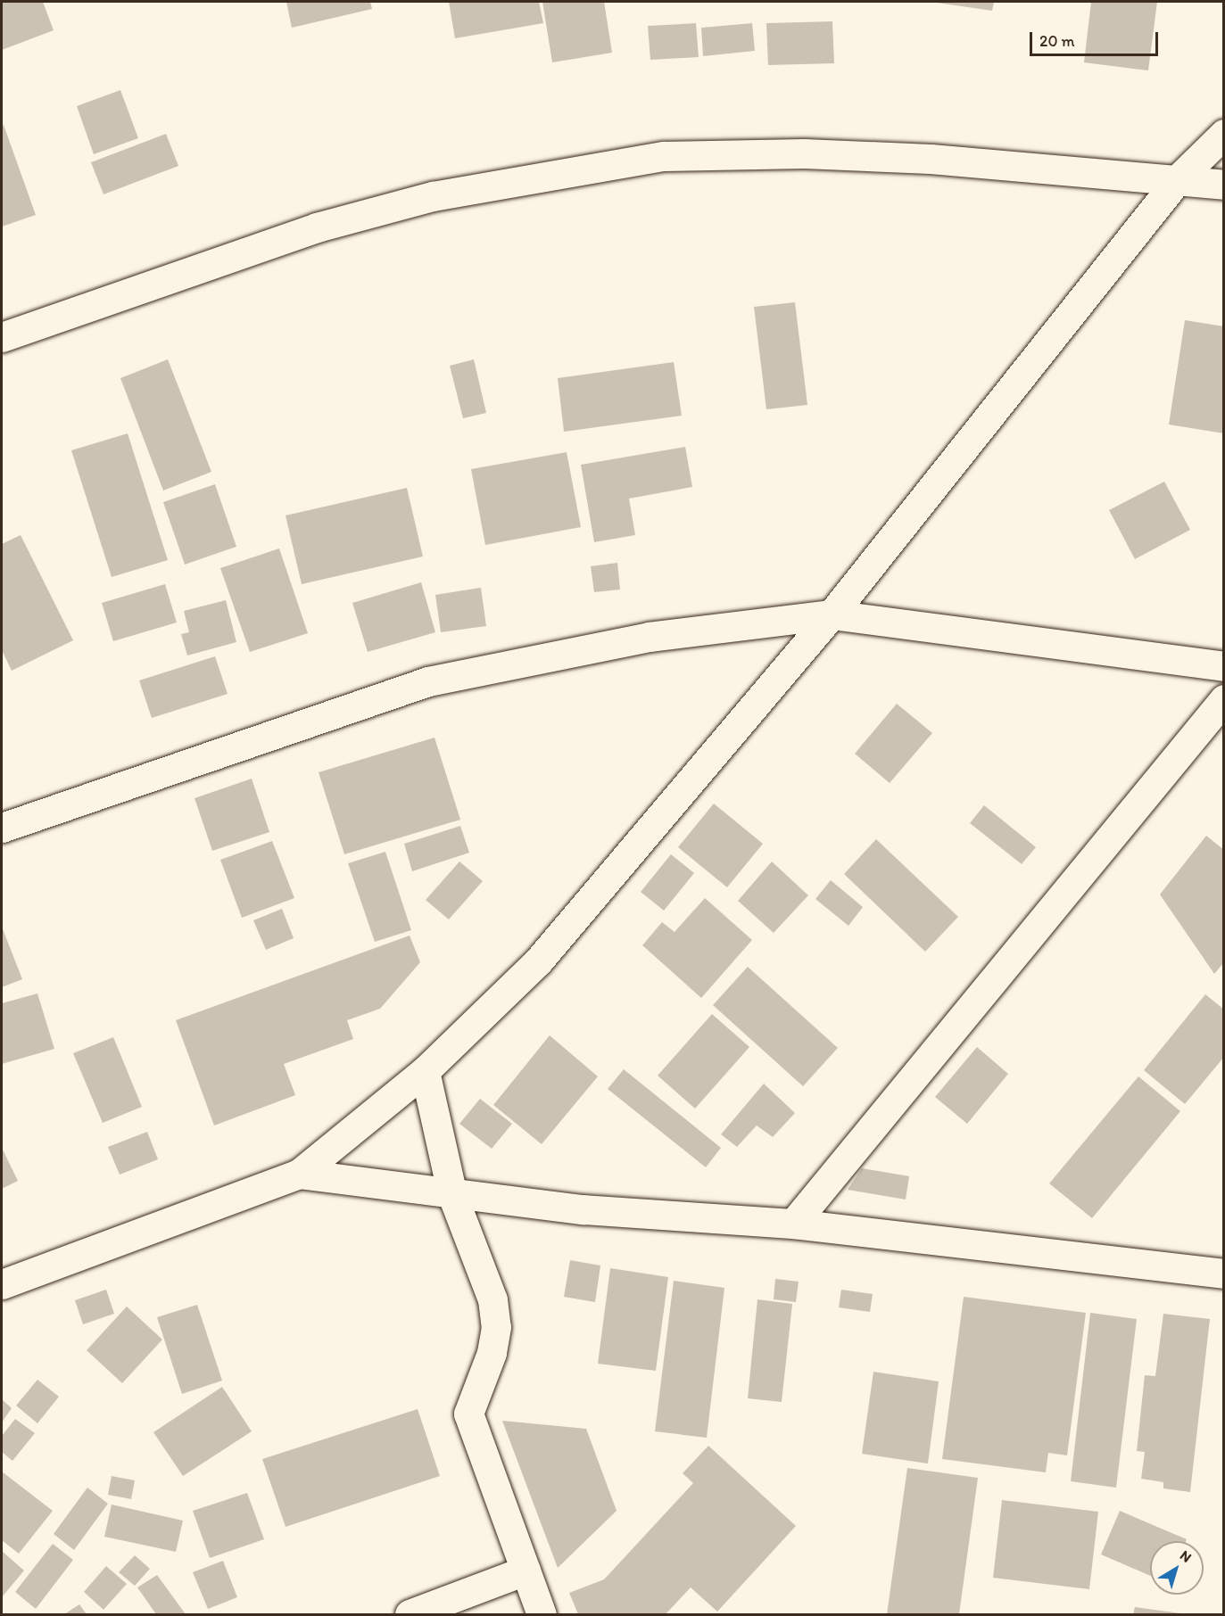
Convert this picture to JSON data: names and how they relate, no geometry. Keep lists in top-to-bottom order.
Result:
{
  "scale_bar": "20 m",
  "north": "top right"
}
